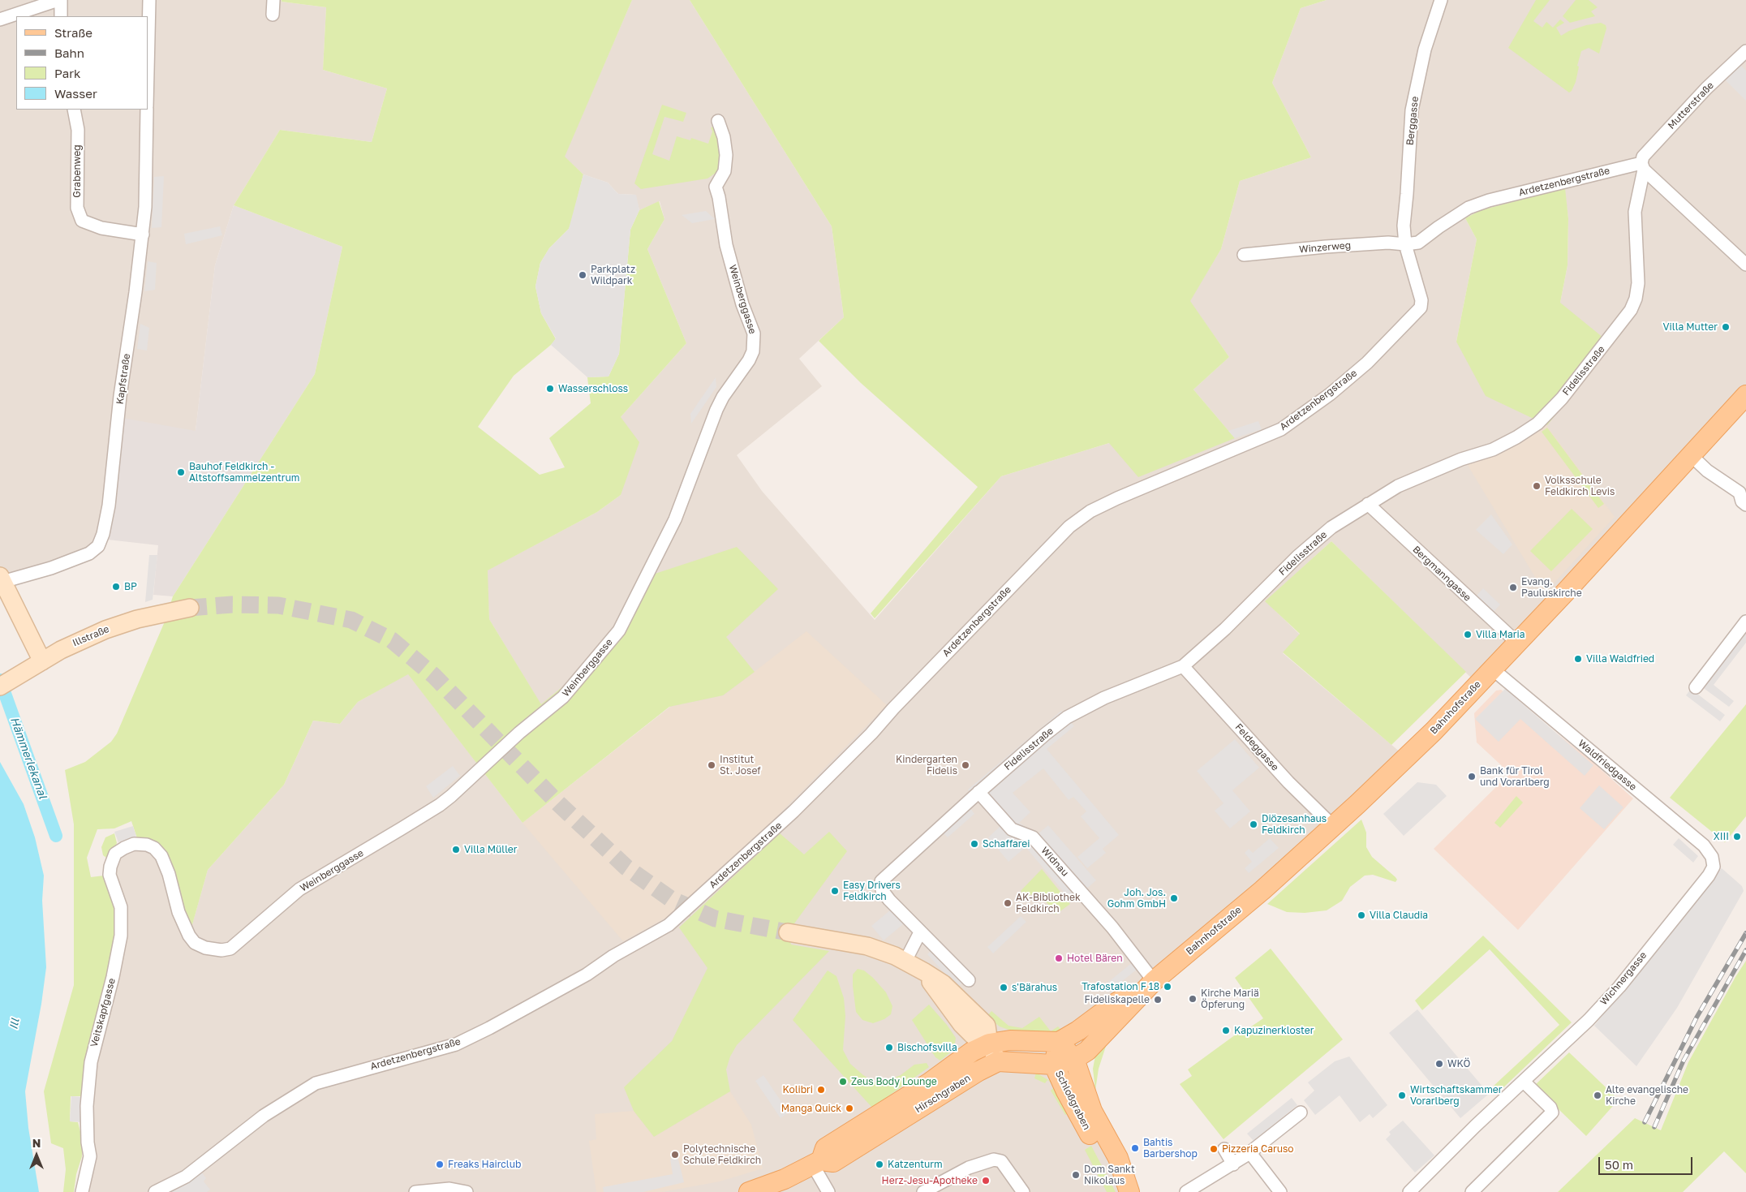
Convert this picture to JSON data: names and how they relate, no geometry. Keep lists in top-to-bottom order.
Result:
{
  "streets": {
    "main road": [
      "Illstraße",
      "Bahnhofstraße",
      "Hirschgraben",
      "Schloßgraben"
    ],
    "street": [
      "Mutterstraße",
      "Berggasse",
      "Grabenweg",
      "Ardetzenbergstraße",
      "Winzerweg",
      "Weinberggasse",
      "Fidelisstraße",
      "Kapfstraße",
      "Bergmanngasse",
      "Feldeggasse",
      "Waldfriedgasse",
      "Widnau",
      "Wichnergasse",
      "Veitskapfgasse"
    ]
  },
  "crossings": [
    ["Mutterstraße", "Ardetzenbergstraße"],
    ["Mutterstraße", "Fidelisstraße"],
    ["Berggasse", "Ardetzenbergstraße"],
    ["Berggasse", "Winzerweg"],
    ["Grabenweg", "Kapfstraße"],
    ["Ardetzenbergstraße", "Winzerweg"],
    ["Ardetzenbergstraße", "Fidelisstraße"],
    ["Weinberggasse", "Veitskapfgasse"],
    ["Fidelisstraße", "Bergmanngasse"],
    ["Fidelisstraße", "Feldeggasse"],
    ["Fidelisstraße", "Widnau"],
    ["Bergmanngasse", "Bahnhofstraße"],
    ["Bahnhofstraße", "Feldeggasse"],
    ["Bahnhofstraße", "Waldfriedgasse"],
    ["Bahnhofstraße", "Widnau"],
    ["Bahnhofstraße", "Hirschgraben"],
    ["Bahnhofstraße", "Schloßgraben"],
    ["Waldfriedgasse", "Wichnergasse"],
    ["Hirschgraben", "Schloßgraben"]
  ],
  "water": ["Hämmerlekanal", "Ill"],
  "places": [
    "Parkplatz Wildpark",
    "Villa Mutter",
    "Wasserschloss",
    "Bauhof Feldkirch - Altstoffsammelzentrum",
    "Volksschule Feldkirch Levis",
    "BP",
    "Evang. Pauluskirche",
    "Villa Maria",
    "Villa Waldfried",
    "Institut St. Josef",
    "Kindergarten Fidelis",
    "Bank für Tirol und Vorarlberg",
    "Diözesanhaus Feldkirch",
    "XIII",
    "Schaffarei",
    "Villa Müller",
    "Easy Drivers Feldkirch",
    "Joh. Jos. Gohm GmbH",
    "AK-Bibliothek Feldkirch",
    "Villa Claudia",
    "Hotel Bären",
    "Trafostation F 18",
    "s'Bärahus",
    "Kirche Mariä Öpferung",
    "Fideliskapelle",
    "Kapuzinerkloster",
    "Bischofsvilla",
    "WKÖ",
    "Zeus Body Lounge",
    "Kolibri",
    "Wirtschaftskammer Vorarlberg",
    "Alte evangelische Kirche",
    "Manga Quick",
    "Bahtis Barbershop",
    "Pizzeria Caruso",
    "Polytechnische Schule Feldkirch",
    "Freaks Hairclub",
    "Katzenturm",
    "Dom Sankt Nikolaus",
    "Herz-Jesu-Apotheke"
  ],
  "legend": [
    "Straße",
    "Bahn",
    "Park",
    "Wasser"
  ],
  "scale_bar": "50 m",
  "north": "top"
}
